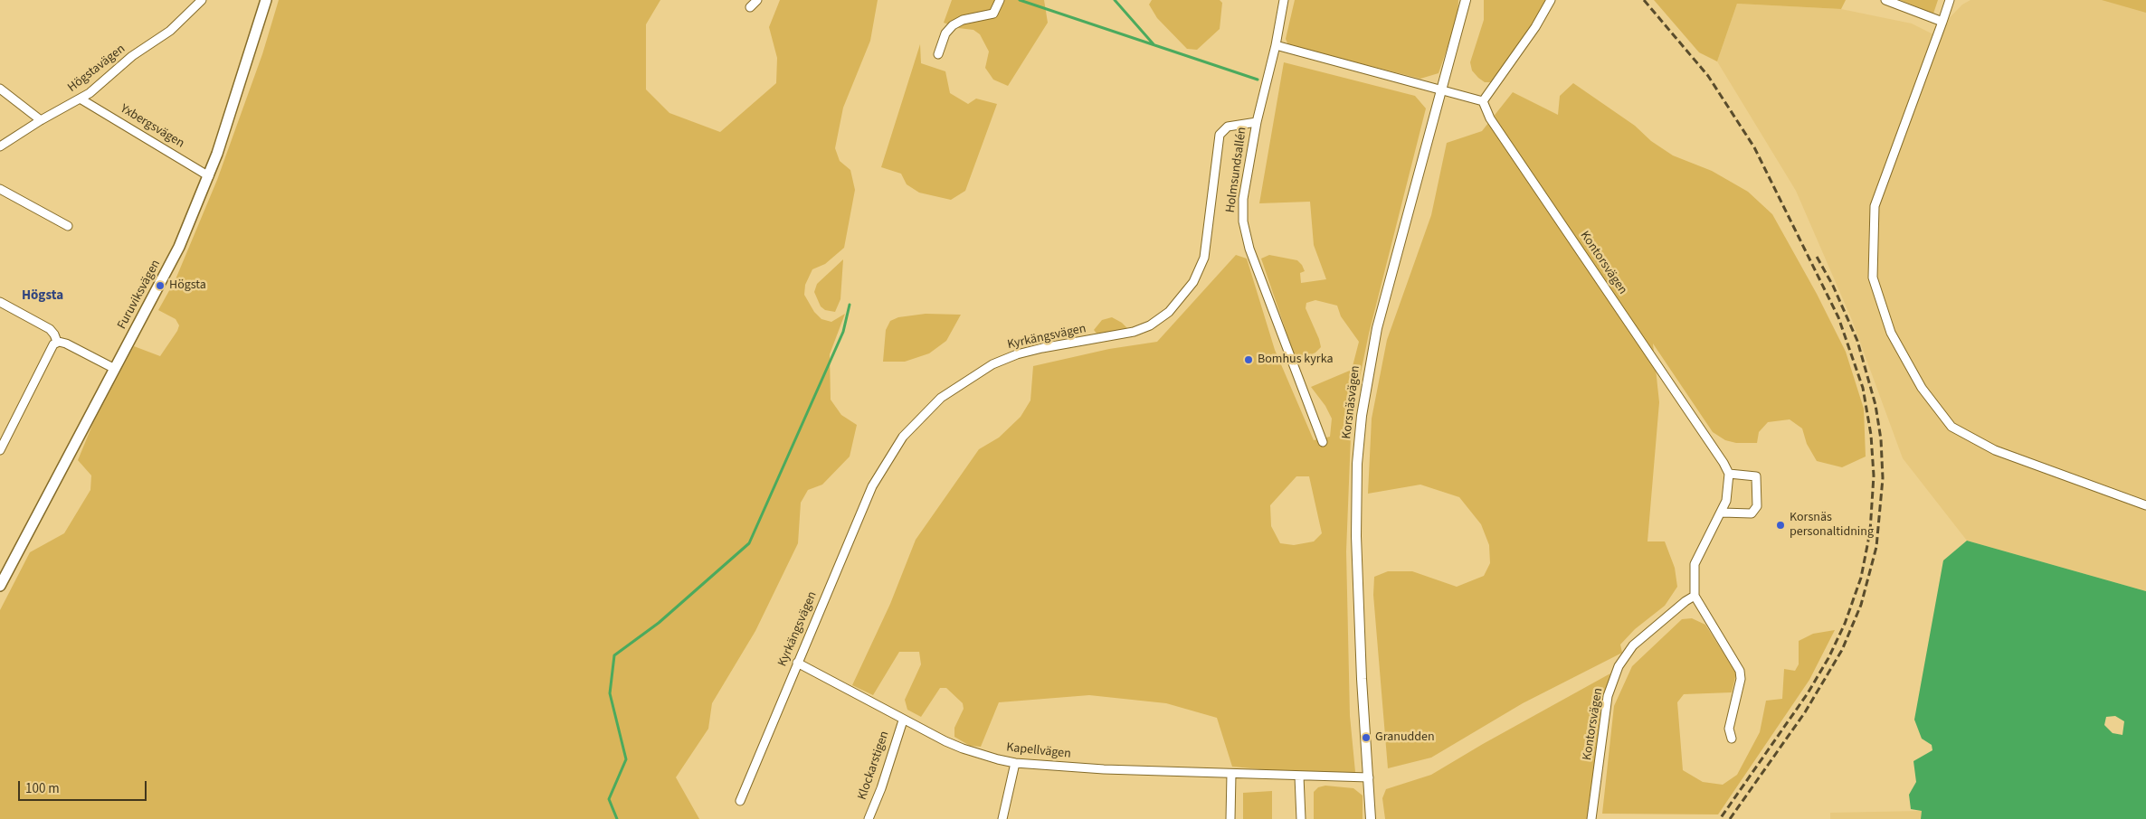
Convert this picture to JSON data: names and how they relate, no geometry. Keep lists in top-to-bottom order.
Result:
{
  "streets": {
    "main road": ["Furuviksvägen"],
    "street": [
      "Högstavägen",
      "Yxbergsvägen",
      "Holmsundsallén",
      "Kontorsvägen",
      "Kyrkängsvägen",
      "Korsnäsvägen",
      "Kapellvägen",
      "Klockarstigen"
    ]
  },
  "crossings": [
    ["Högstavägen", "Yxbergsvägen"],
    ["Yxbergsvägen", "Furuviksvägen"],
    ["Holmsundsallén", "Kyrkängsvägen"],
    ["Kyrkängsvägen", "Kapellvägen"],
    ["Korsnäsvägen", "Kapellvägen"],
    ["Kapellvägen", "Klockarstigen"]
  ],
  "districts": ["Högsta"],
  "places": [
    "Högsta",
    "Bomhus kyrka",
    "Korsnäs personaltidning",
    "Granudden"
  ],
  "scale_bar": "100 m"
}
